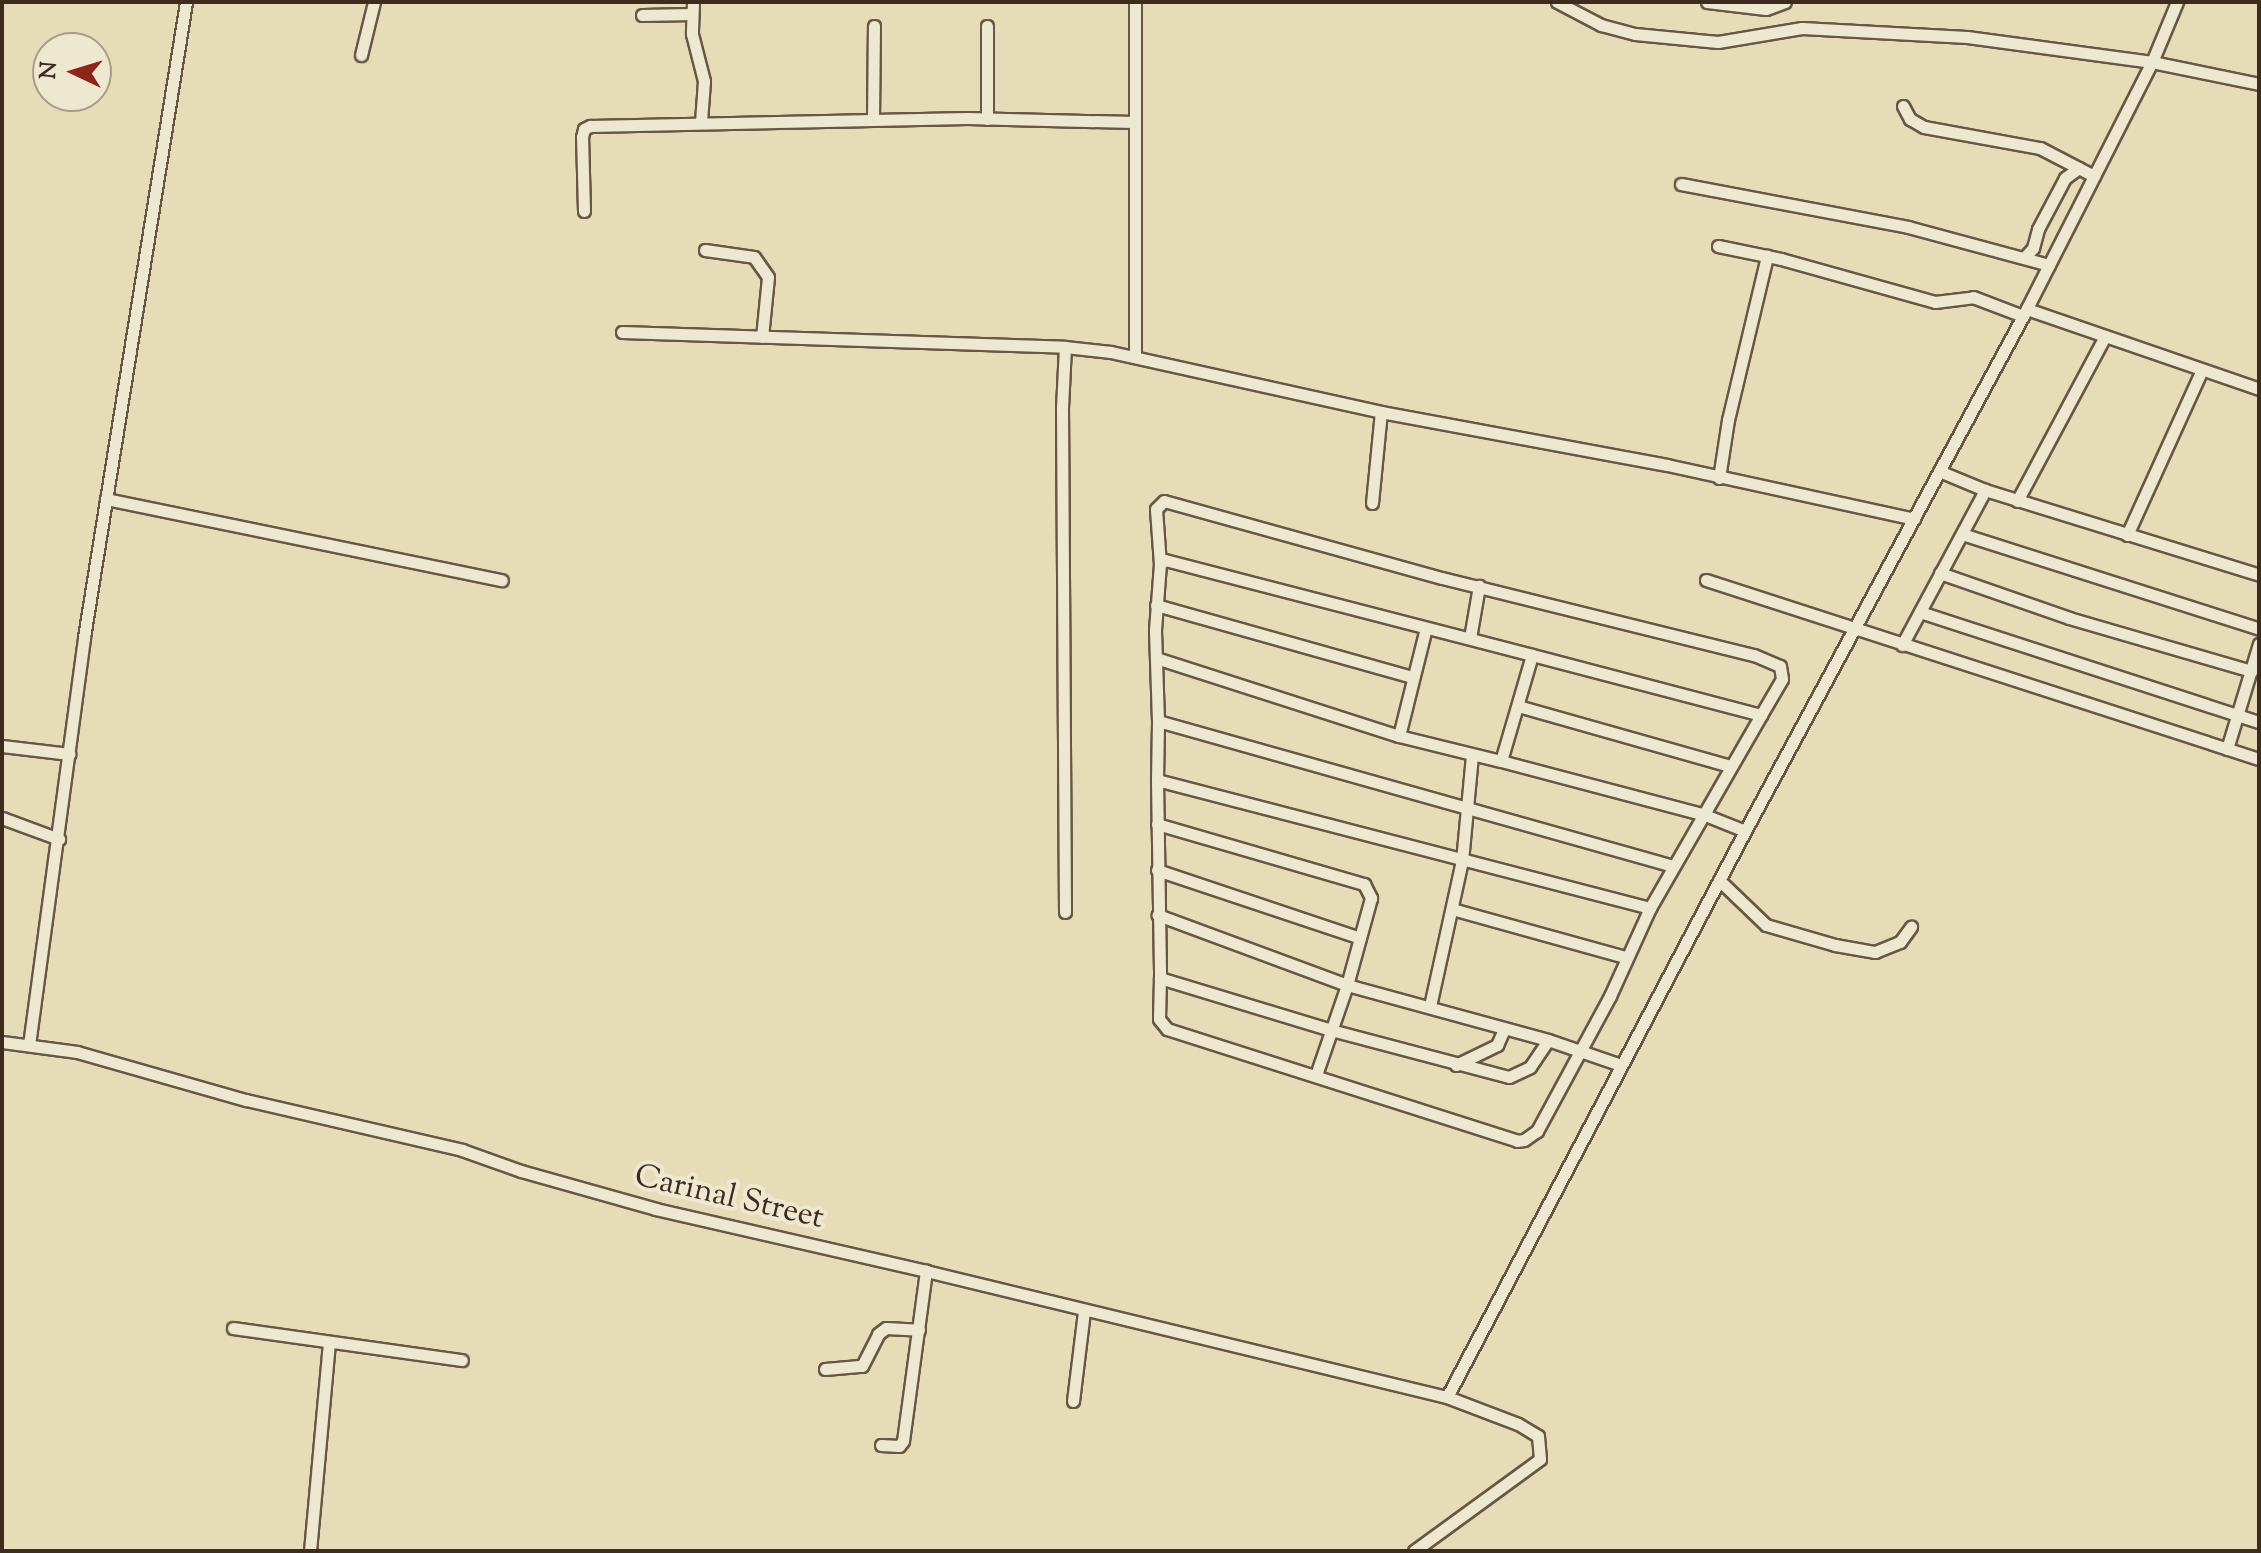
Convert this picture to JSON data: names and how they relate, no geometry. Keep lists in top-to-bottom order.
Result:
{
  "streets": {
    "street": ["Carinal Street"]
  },
  "north": "left"
}
